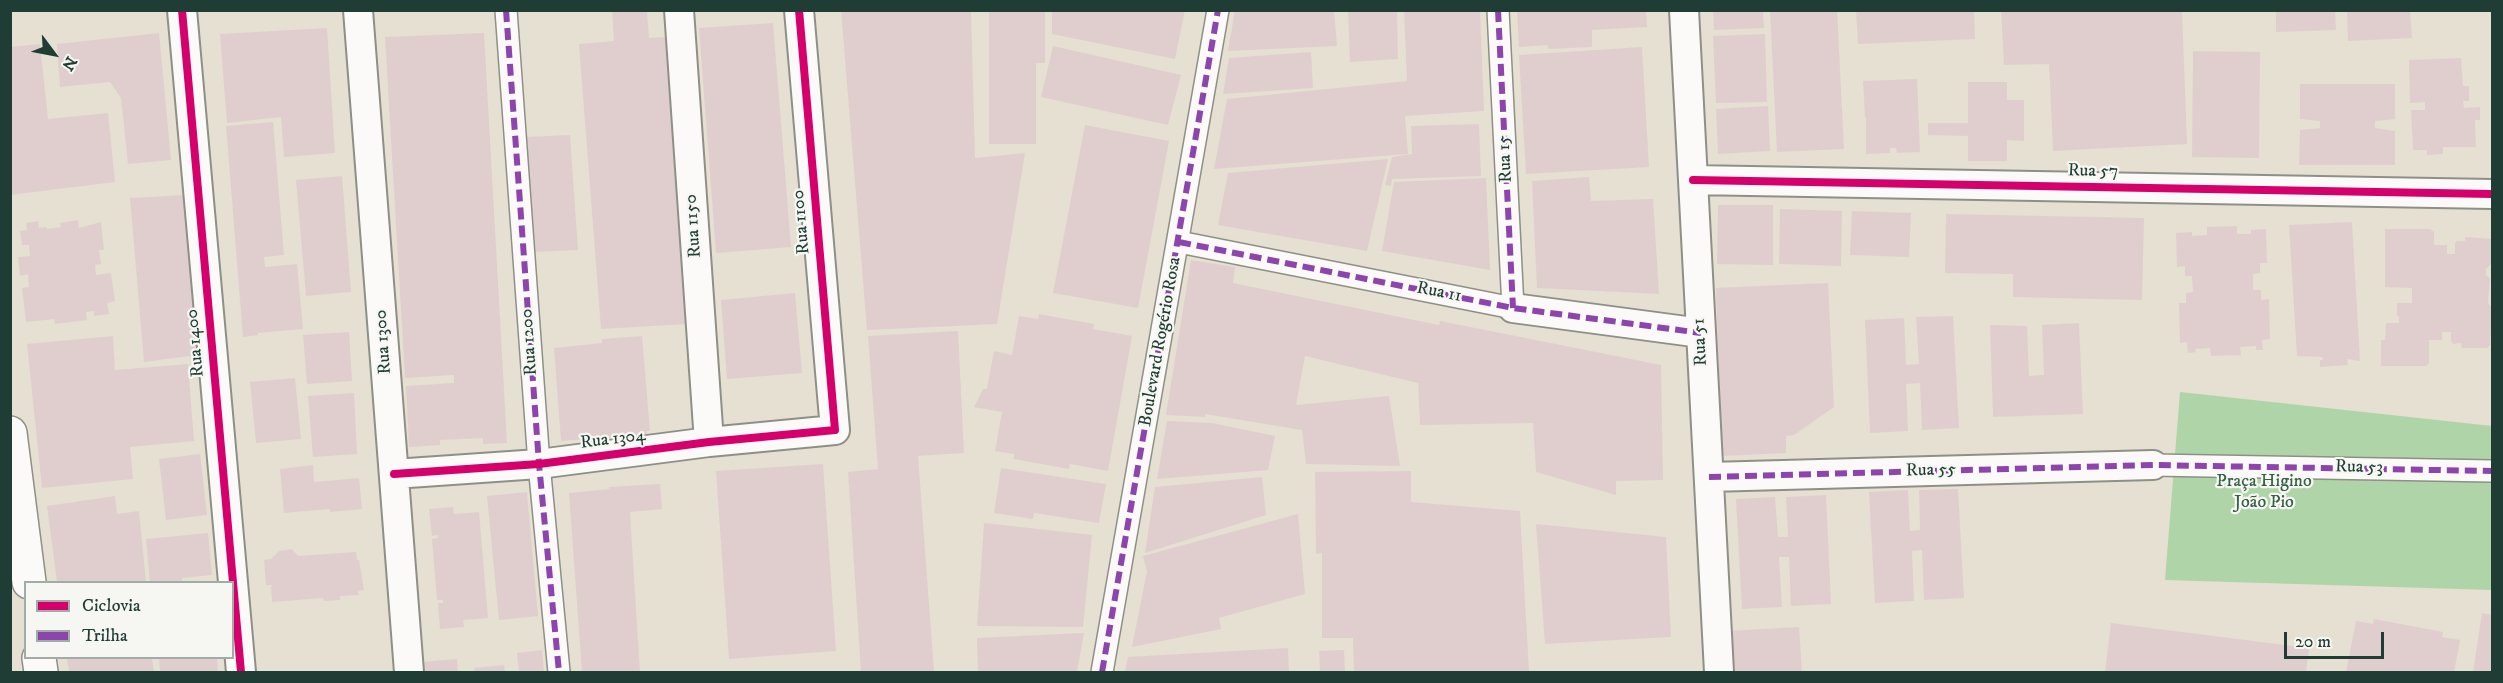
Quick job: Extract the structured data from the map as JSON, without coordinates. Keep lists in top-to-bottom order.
{
  "streets": {
    "street": [
      "Rua 15",
      "Rua 57",
      "Rua 1100",
      "Rua 1150",
      "Rua 11",
      "Rua 1300",
      "Rua 1200",
      "Boulevard Rogério Rosa",
      "Rua 51",
      "Rua 1400",
      "Rua 1304",
      "Rua 53",
      "Rua 55"
    ]
  },
  "crossings": [
    ["Rua 15", "Rua 11"],
    ["Rua 57", "Rua 51"],
    ["Rua 1100", "Rua 1304"],
    ["Rua 1150", "Rua 1304"],
    ["Rua 11", "Boulevard Rogério Rosa"],
    ["Rua 11", "Rua 51"],
    ["Rua 1300", "Rua 1304"],
    ["Rua 1200", "Rua 1304"],
    ["Rua 51", "Rua 55"],
    ["Rua 53", "Rua 55"]
  ],
  "parks": ["Praça Higino João Pio"],
  "legend": ["Ciclovia", "Trilha"],
  "scale_bar": "20 m",
  "north": "bottom right"
}
